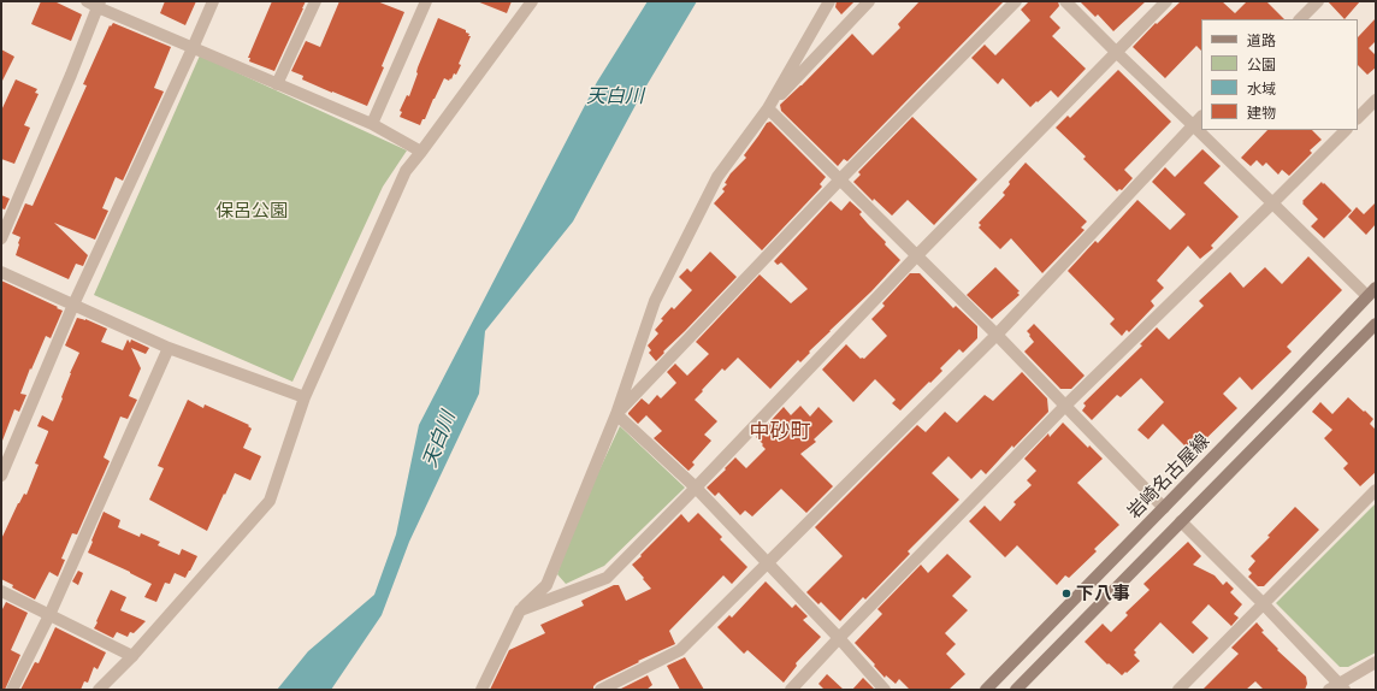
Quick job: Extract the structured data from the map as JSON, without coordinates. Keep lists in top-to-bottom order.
{
  "streets": {
    "main road": ["岩崎名古屋線"]
  },
  "districts": ["中砂町"],
  "water": ["天白川"],
  "parks": ["保呂公園"],
  "places": ["下八事"],
  "legend": [
    "道路",
    "公園",
    "水域",
    "建物"
  ]
}
